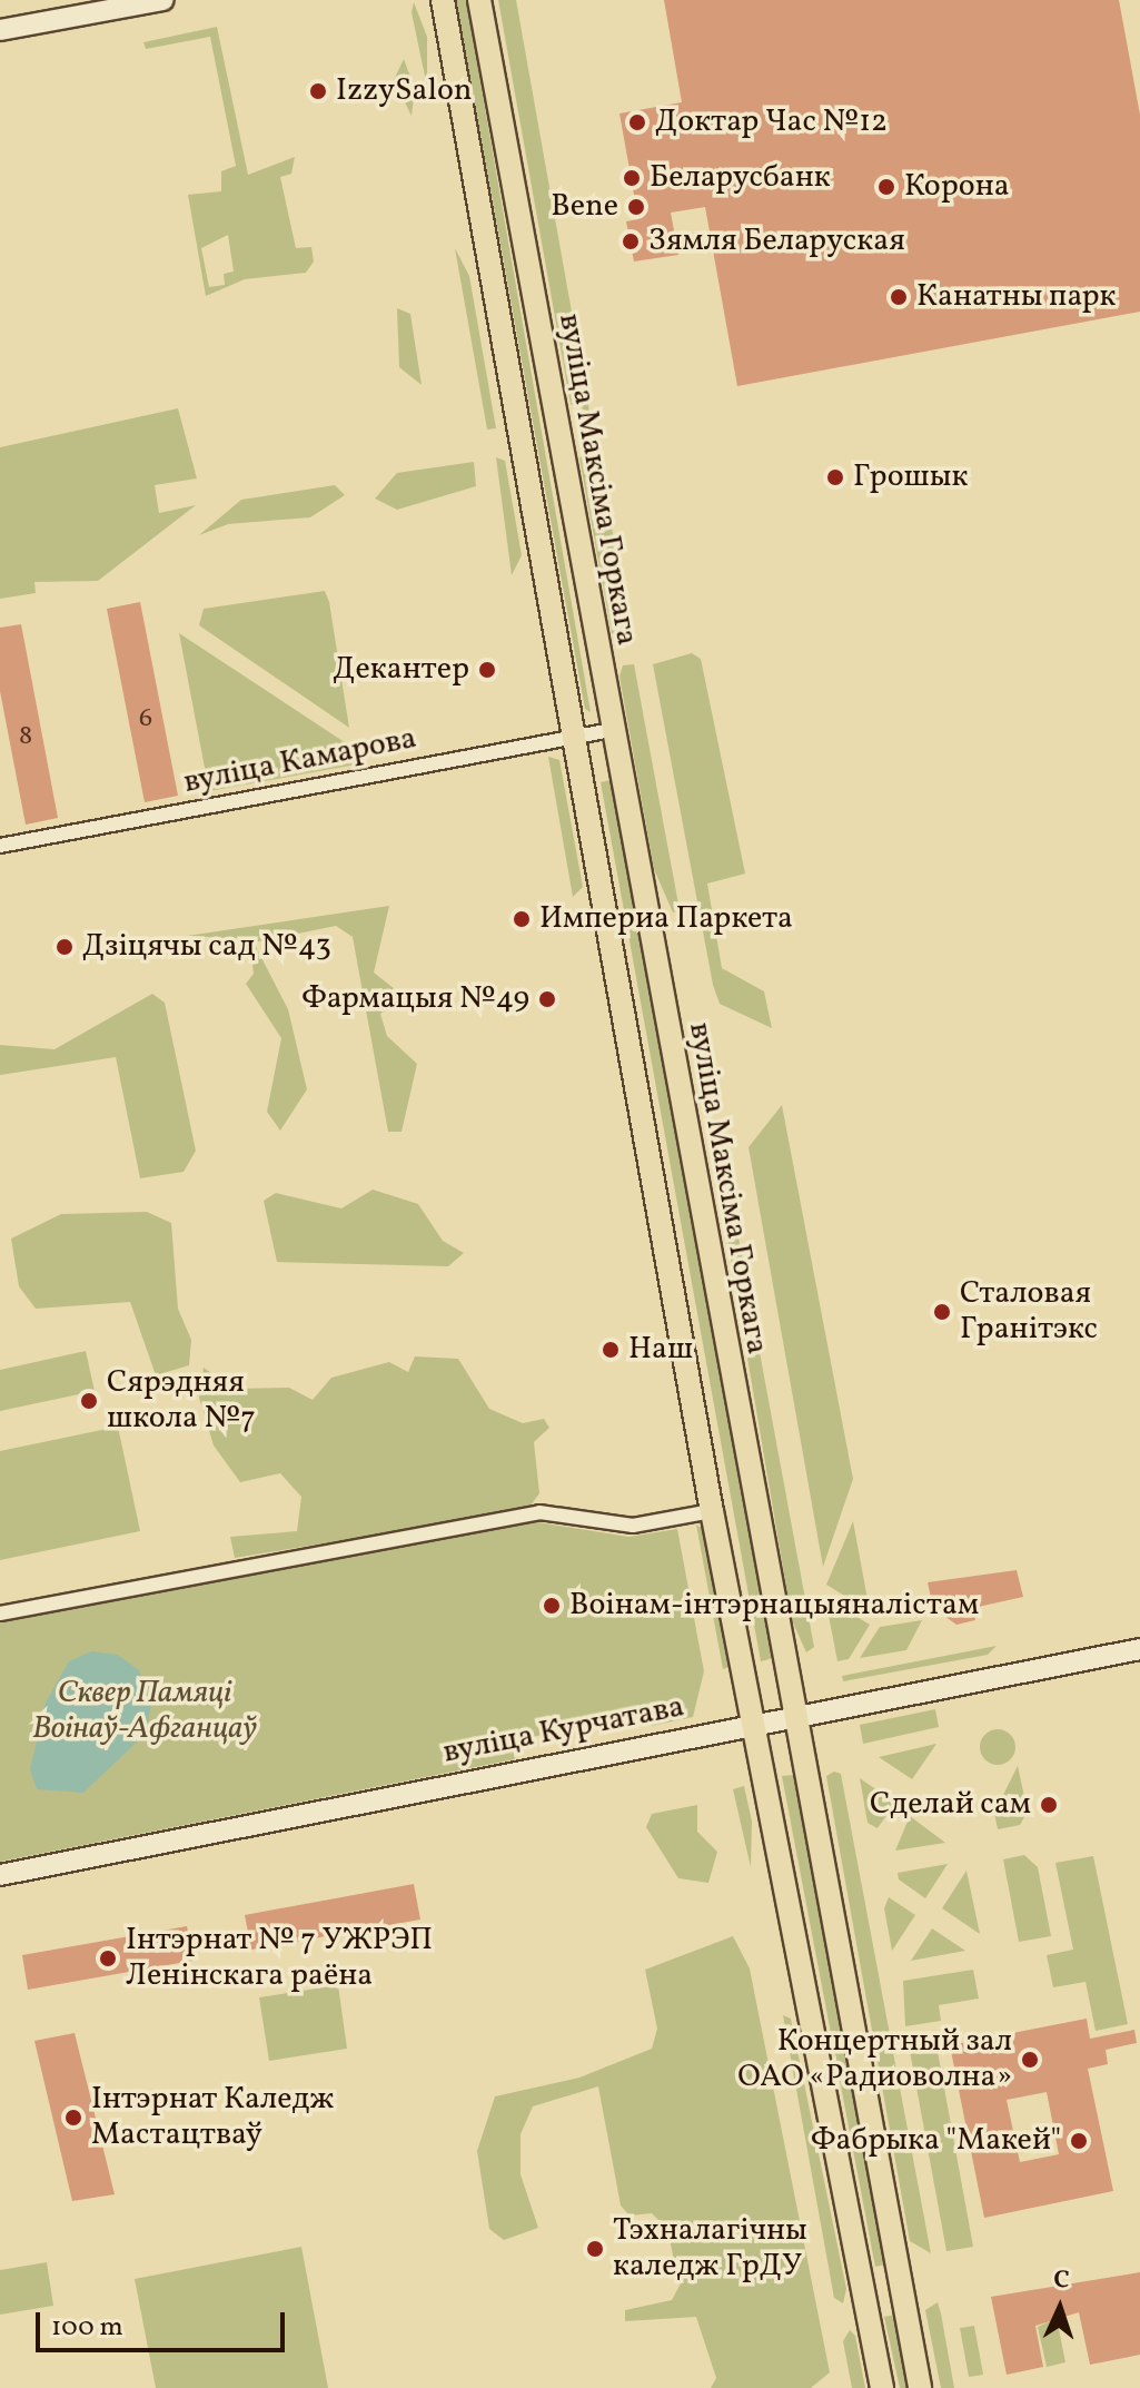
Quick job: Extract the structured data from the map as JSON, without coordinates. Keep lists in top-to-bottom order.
{
  "streets": {
    "main road": ["вуліца Максіма Горкага", "вуліца Курчатава"],
    "street": ["вуліца Камарова"]
  },
  "crossings": [
    ["вуліца Максіма Горкага", "вуліца Камарова"],
    ["вуліца Максіма Горкага", "вуліца Курчатава"]
  ],
  "parks": ["Сквер Памяці Воінаў-Афганцаў"],
  "places": [
    "IzzySalon",
    "Доктар Час №12",
    "Беларусбанк",
    "Корона",
    "Bene",
    "Зямля Беларуская",
    "Канатны парк",
    "Грошык",
    "Декантер",
    "Империа Паркета",
    "Дзіцячы сад №43",
    "Фармацыя №49",
    "Сталовая Гранітэкс",
    "Наш",
    "Сярэдняя школа №7",
    "Воінам-інтэрнацыяналістам",
    "Сделай сам",
    "Інтэрнат № 7 УЖРЭП Ленінскага раёна",
    "Концертный зал ОАО «Радиоволна»",
    "Інтэрнат Каледж Мастацтваў",
    "Фабрыка \"Макей\"",
    "Тэхналагічны каледж ГрДУ"
  ],
  "house_numbers": ["6", "8"],
  "scale_bar": "100 m",
  "north": "top"
}
